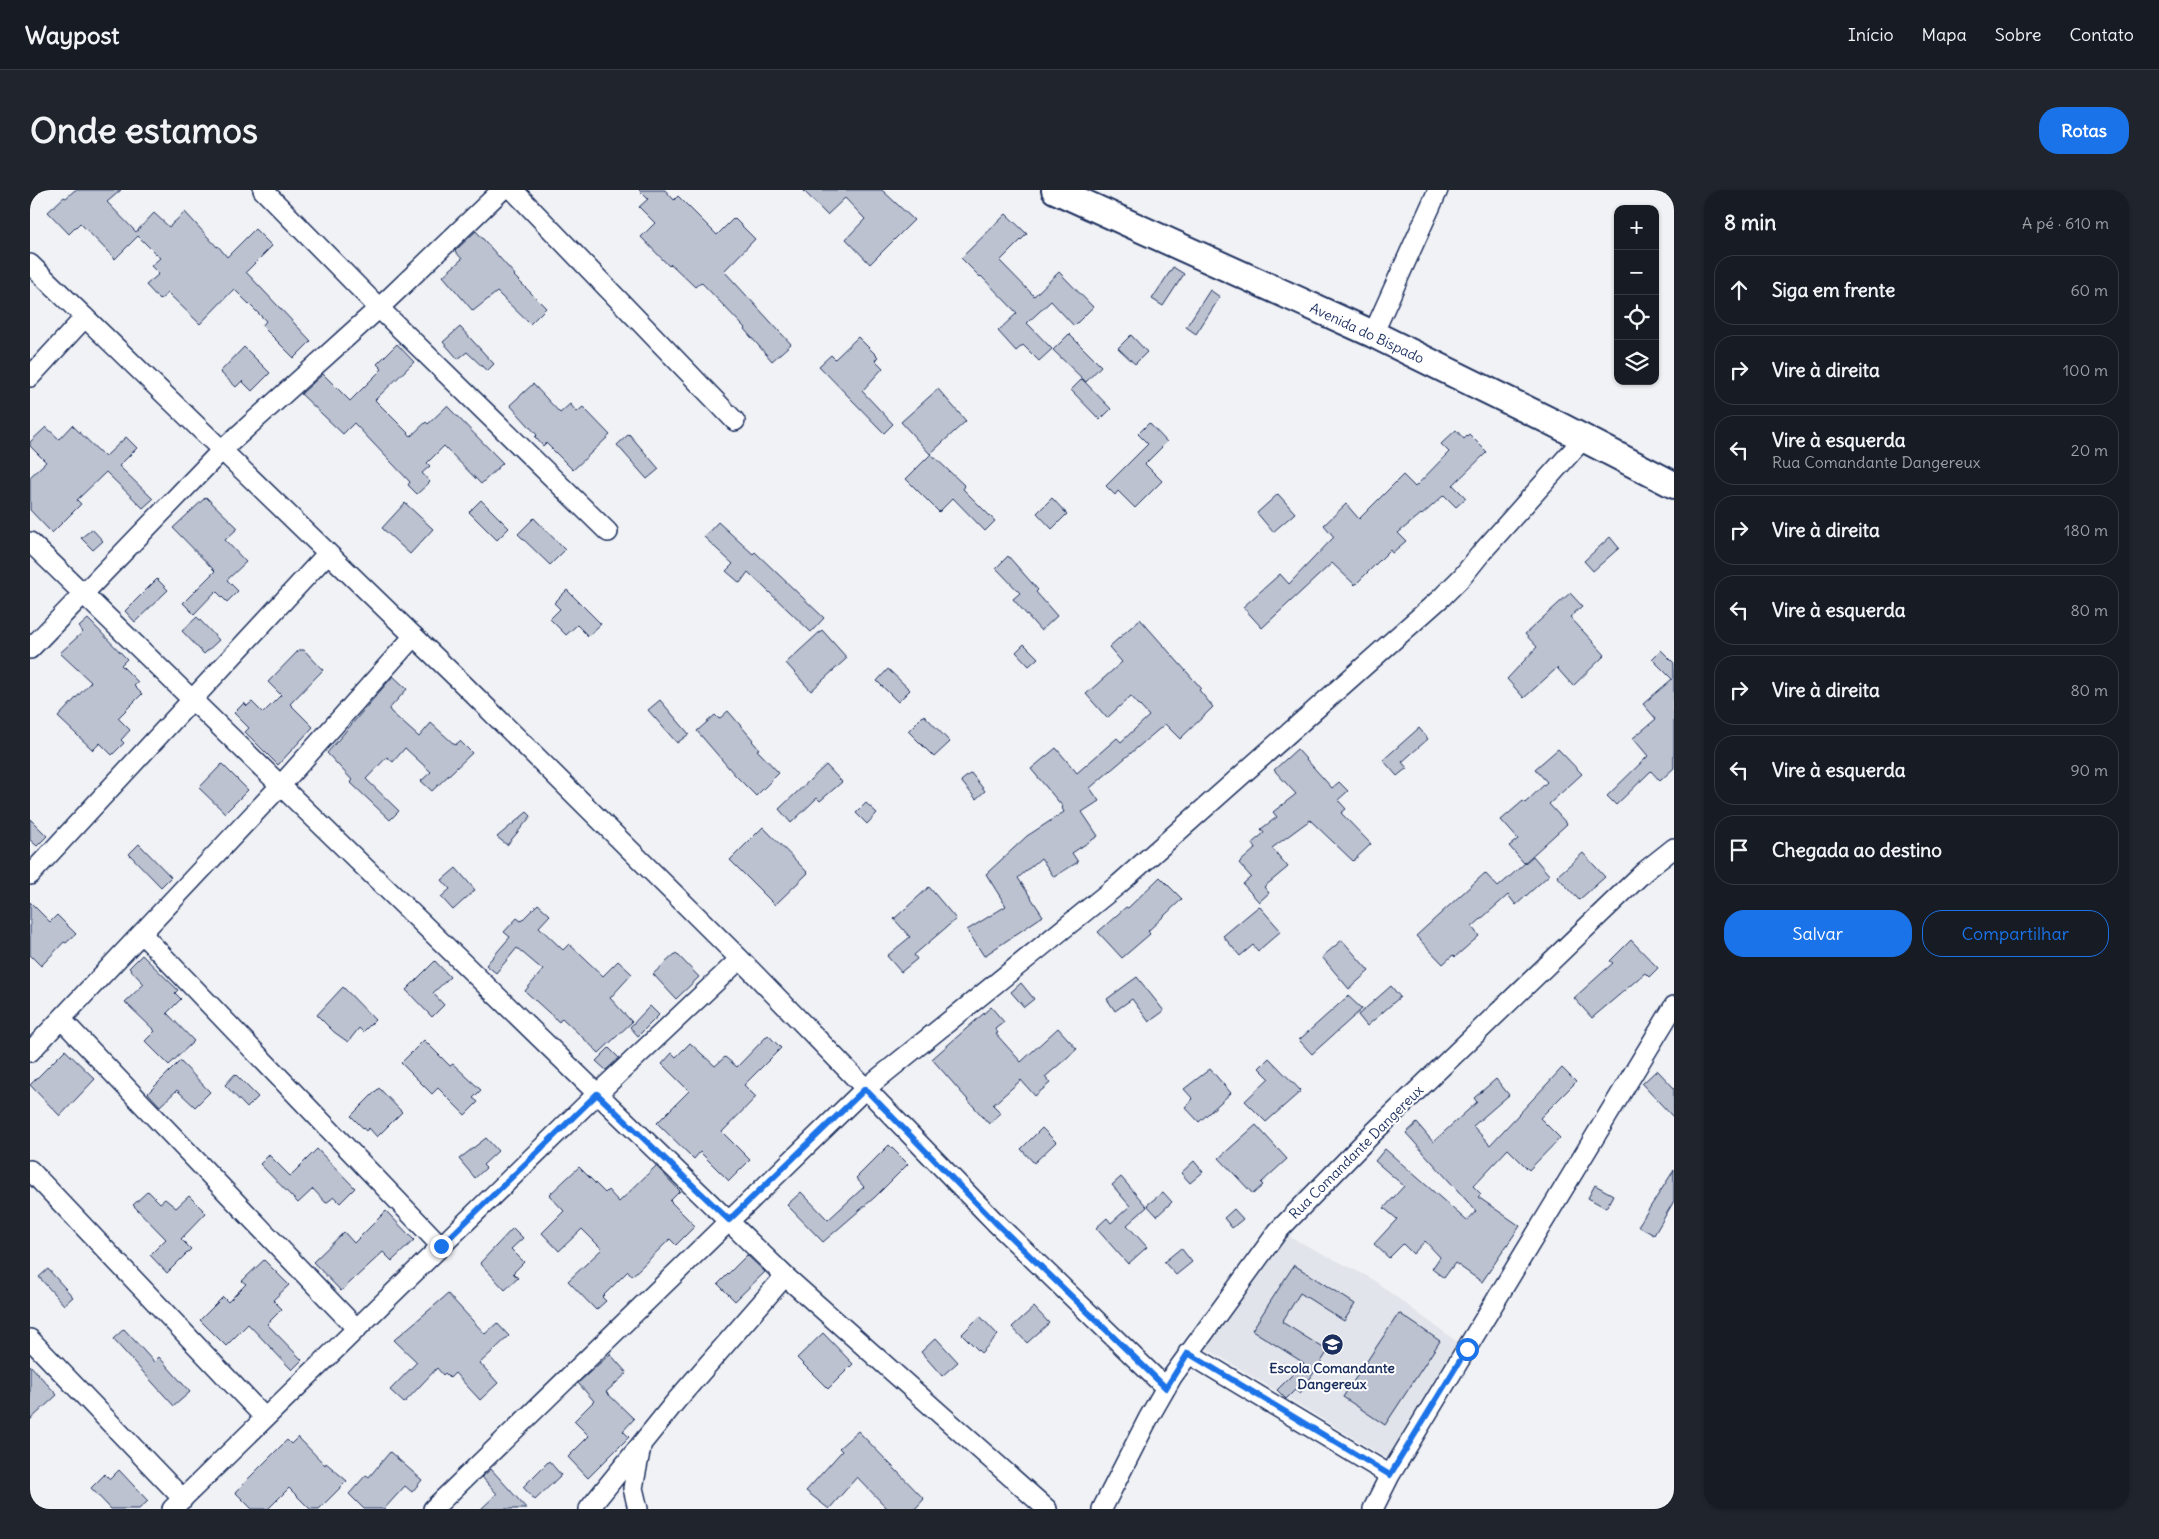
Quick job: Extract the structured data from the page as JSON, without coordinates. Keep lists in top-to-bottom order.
{
  "streets": {
    "main road": ["Avenida do Bispado"],
    "street": ["Rua Comandante Dangereux"]
  },
  "places": {
    "school or university": ["Escola Comandante Dangereux"]
  },
  "page": {
    "header": "Waypost",
    "nav": [
      "Início",
      "Mapa",
      "Sobre",
      "Contato"
    ],
    "buttons": [
      "Rotas",
      ["Salvar", "Compartilhar"]
    ],
    "title": "Onde estamos",
    "heading": ["8 min", "A pé · 610 m"],
    "map_buttons": ["+", "−"],
    "list": [
      ["Siga em frente", "60 m"],
      ["Vire à direita", "100 m"],
      ["Vire à esquerda", "Rua Comandante Dangereux", "20 m"],
      ["Vire à direita", "180 m"],
      ["Vire à esquerda", "80 m"],
      ["Vire à direita", "80 m"],
      ["Vire à esquerda", "90 m"],
      "Chegada ao destino"
    ]
  }
}
